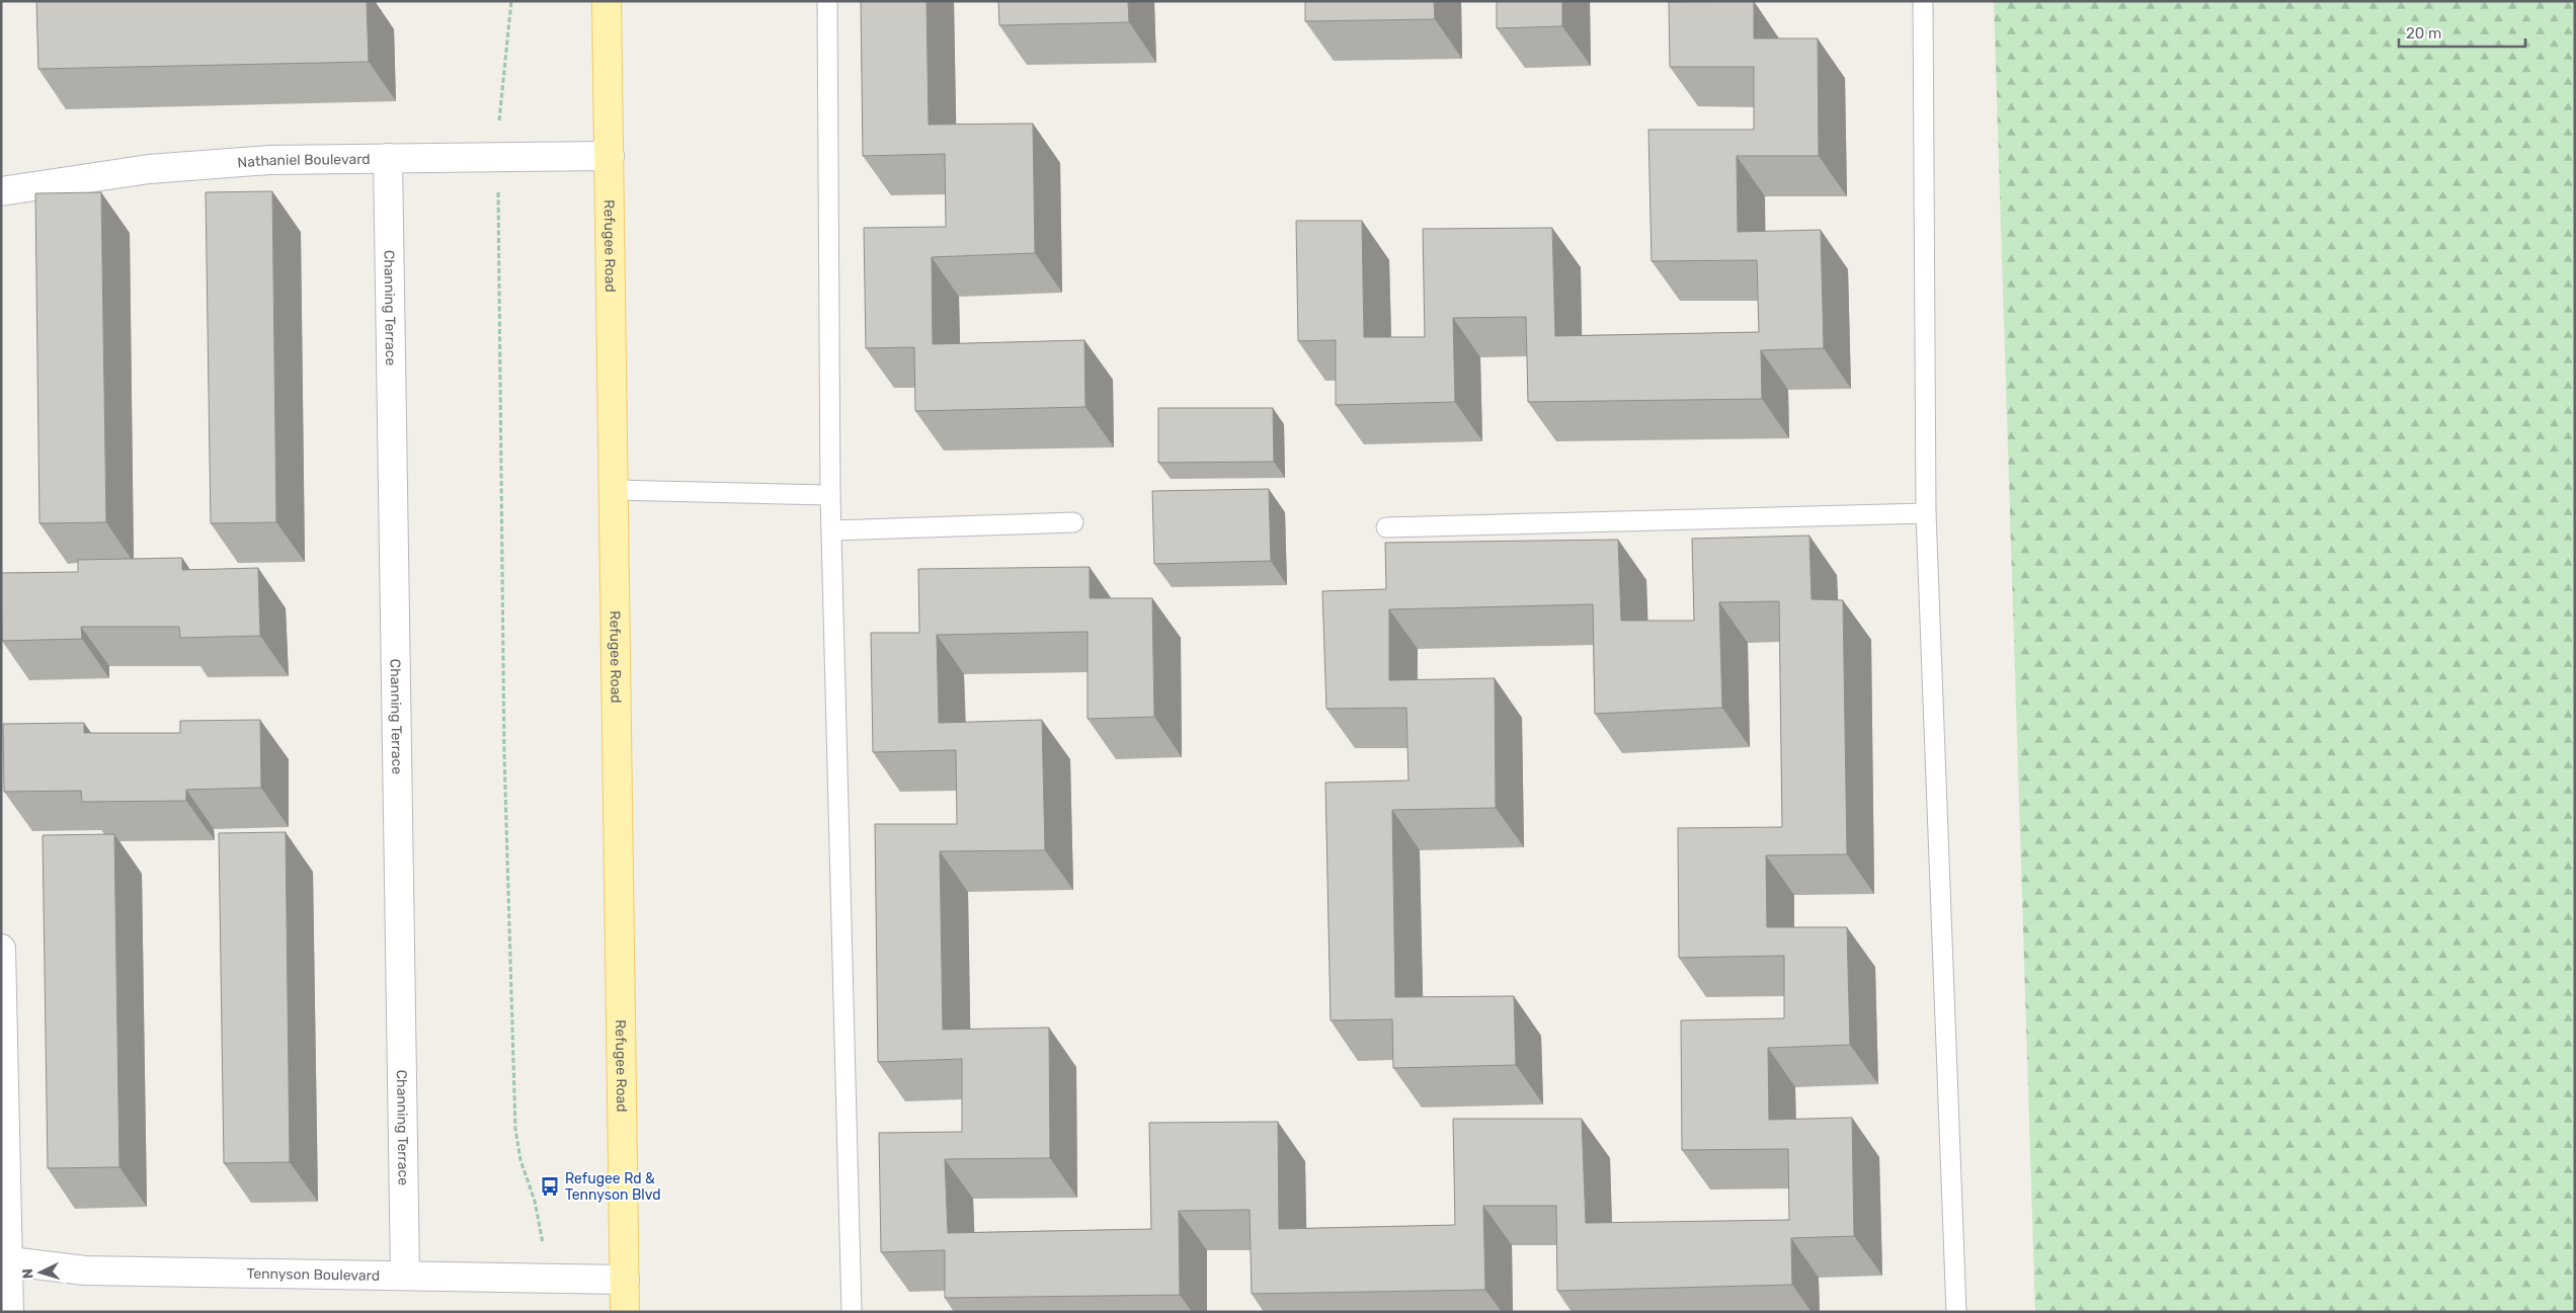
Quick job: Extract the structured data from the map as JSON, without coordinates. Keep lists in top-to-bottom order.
{
  "streets": {
    "main road": ["Refugee Road"],
    "street": ["Nathaniel Boulevard", "Channing Terrace", "Tennyson Boulevard"]
  },
  "crossings": [
    ["Nathaniel Boulevard", "Refugee Road"],
    ["Nathaniel Boulevard", "Channing Terrace"],
    ["Refugee Road", "Tennyson Boulevard"],
    ["Channing Terrace", "Tennyson Boulevard"]
  ],
  "places": {
    "bus stop": ["Refugee Rd & Tennyson Blvd"]
  },
  "scale_bar": "20 m",
  "north": "left"
}
